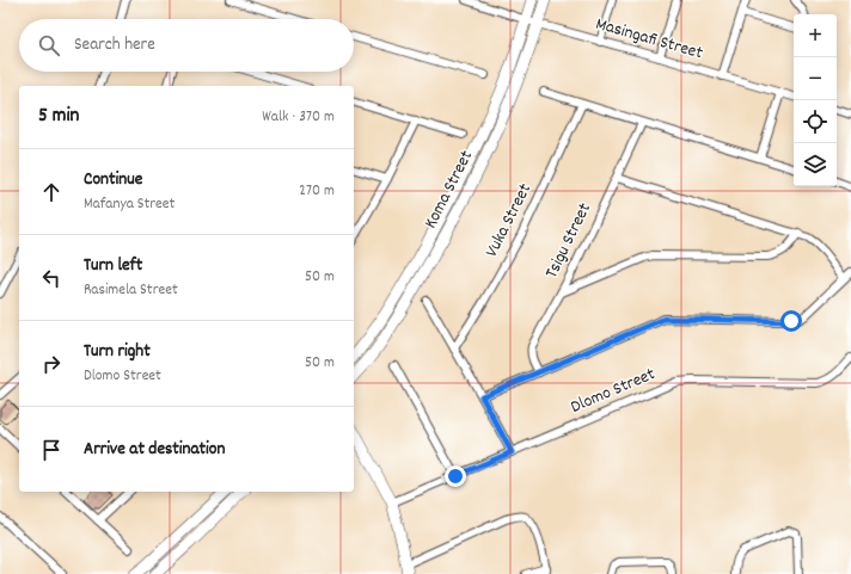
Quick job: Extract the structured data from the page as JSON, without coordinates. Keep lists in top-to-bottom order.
{
  "streets": {
    "main road": ["Koma Street"],
    "street": [
      "Masingafi Street",
      "Vuka Street",
      "Tsigu Street",
      "Dlomo Street"
    ]
  },
  "crossings": [
    ["Masingafi Street", "Koma Street"]
  ],
  "page": {
    "map_buttons": ["+", "−"],
    "search": "Search here",
    "heading": ["5 min", "Walk · 370 m"],
    "list": [
      ["Continue", "Mafanya Street", "270 m"],
      ["Turn left", "Rasimela Street", "50 m"],
      ["Turn right", "Dlomo Street", "50 m"],
      "Arrive at destination"
    ]
  }
}
